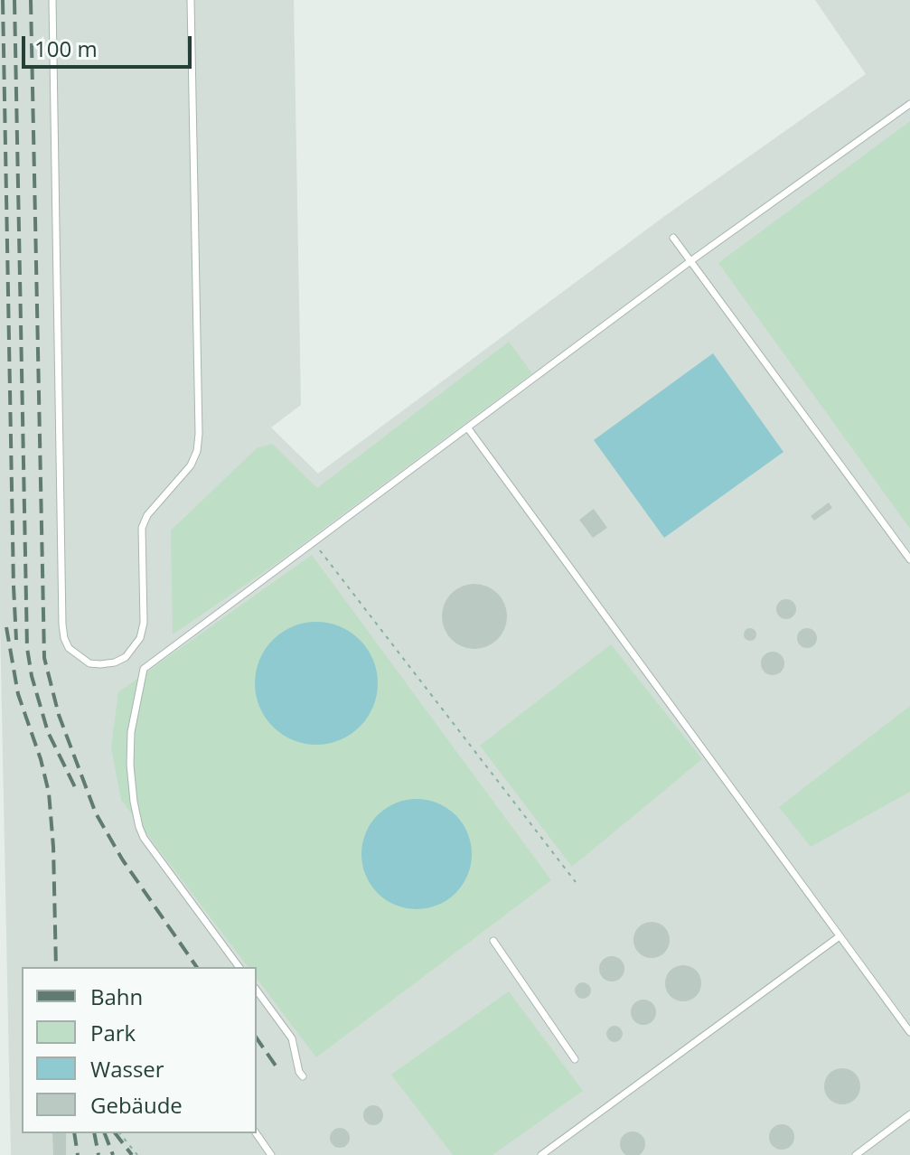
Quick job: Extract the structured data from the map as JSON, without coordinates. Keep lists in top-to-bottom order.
{
  "legend": [
    "Bahn",
    "Park",
    "Wasser",
    "Gebäude"
  ],
  "scale_bar": "100 m"
}
